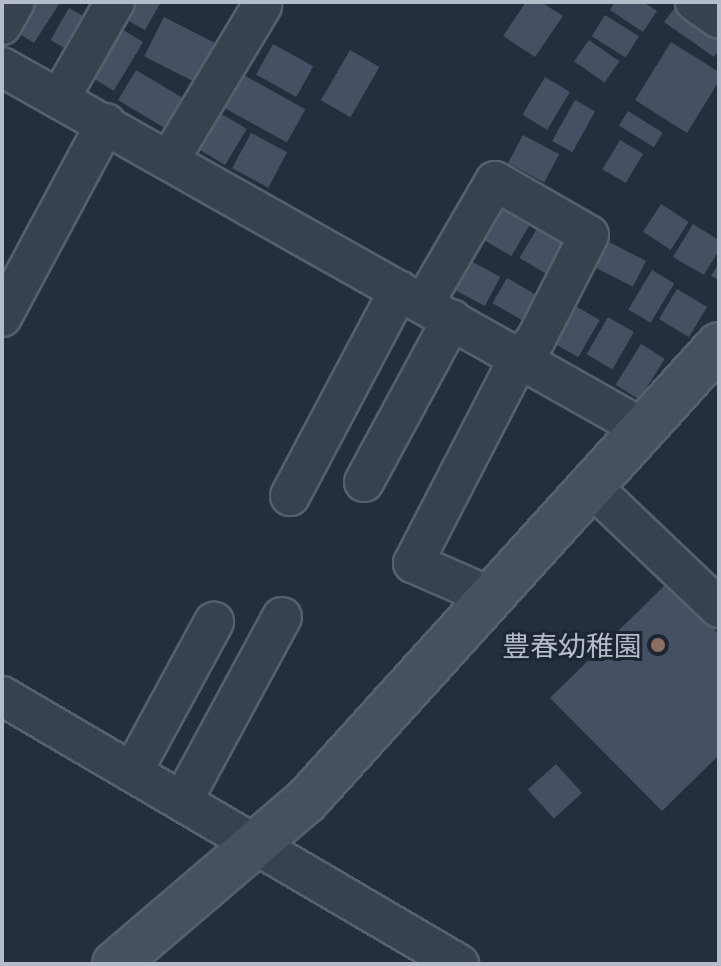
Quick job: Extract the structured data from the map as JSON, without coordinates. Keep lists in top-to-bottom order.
{
  "places": ["豊春幼稚園"]
}
